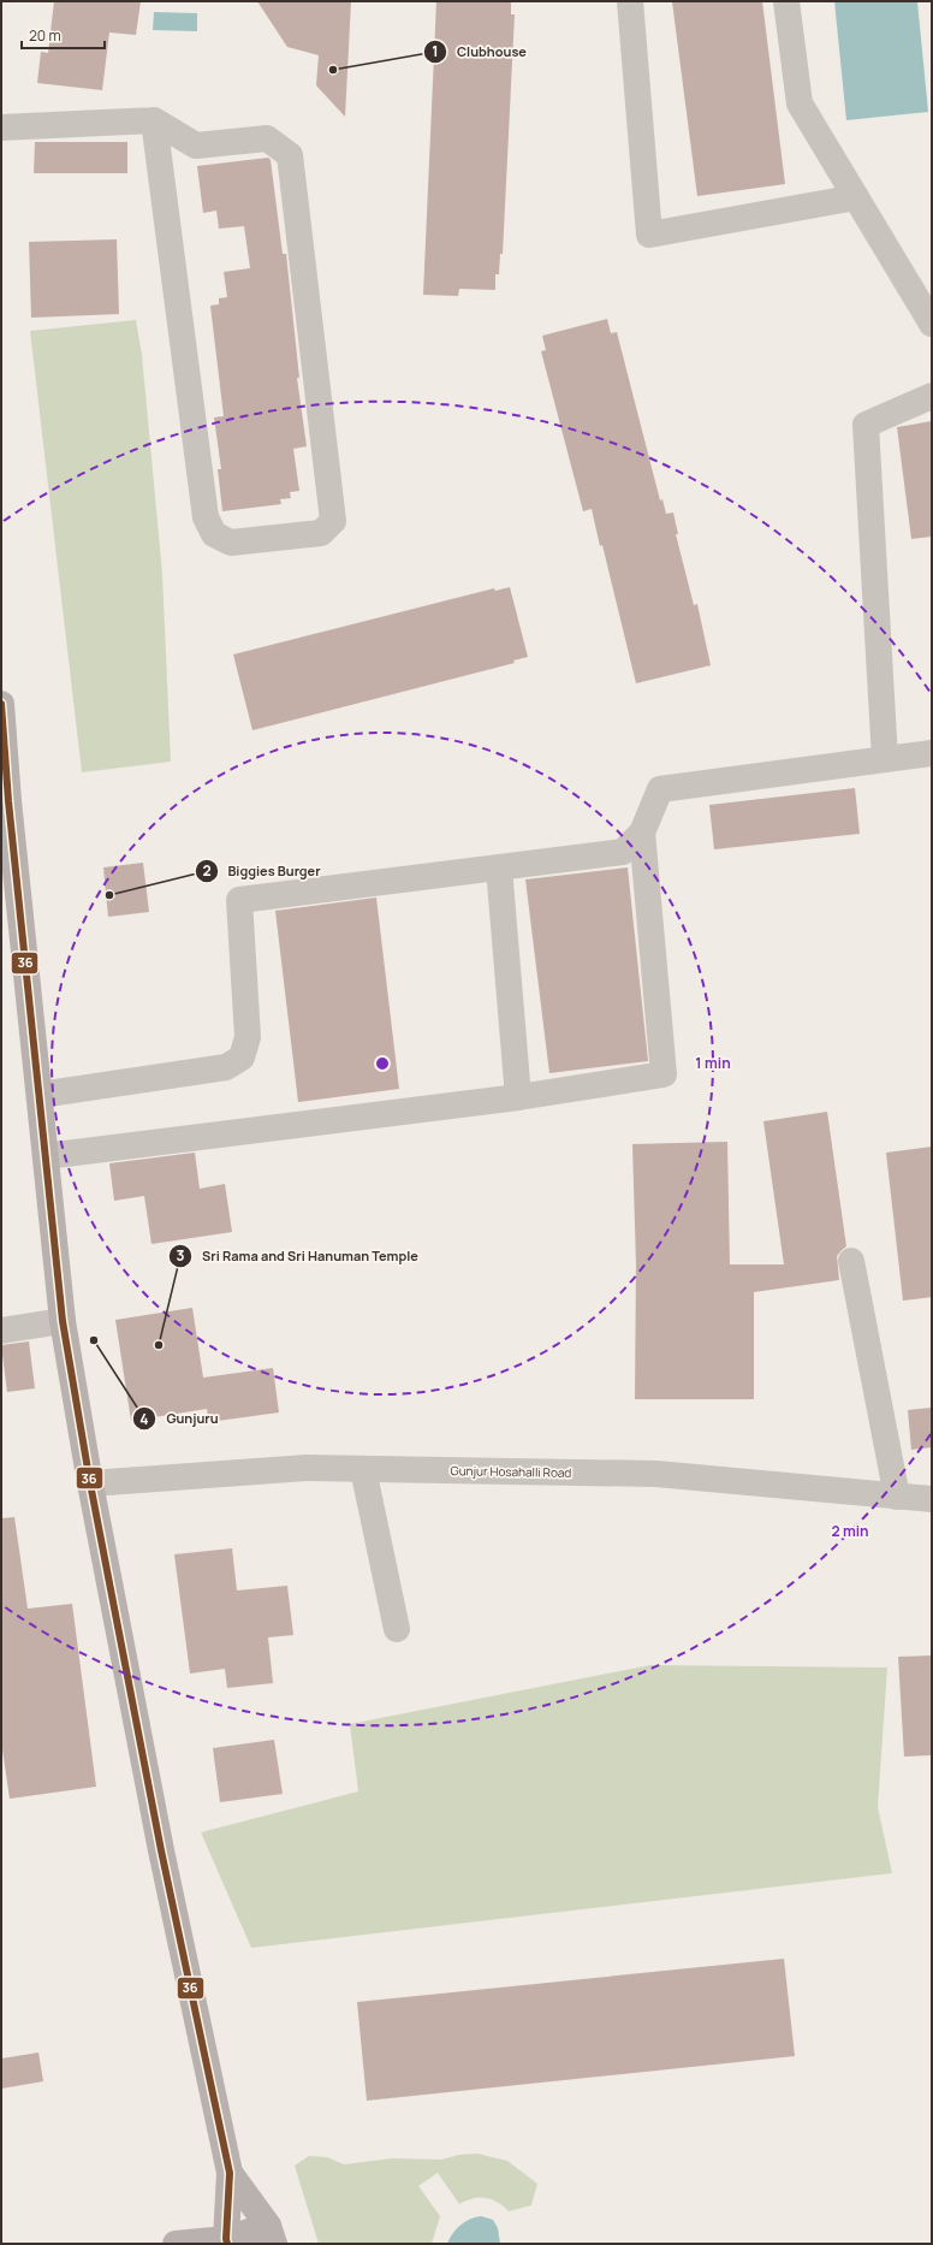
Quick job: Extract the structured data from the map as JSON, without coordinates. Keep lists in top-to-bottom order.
{
  "streets": {
    "street": ["Gunjur Hosahalli Road"]
  },
  "places": [
    "Clubhouse",
    "Biggies Burger",
    "Gunjuru",
    "Sri Rama and Sri Hanuman Temple"
  ],
  "lines": ["transit line 36"],
  "scale_bar": "20 m",
  "rings": ["1 min", "2 min"]
}
